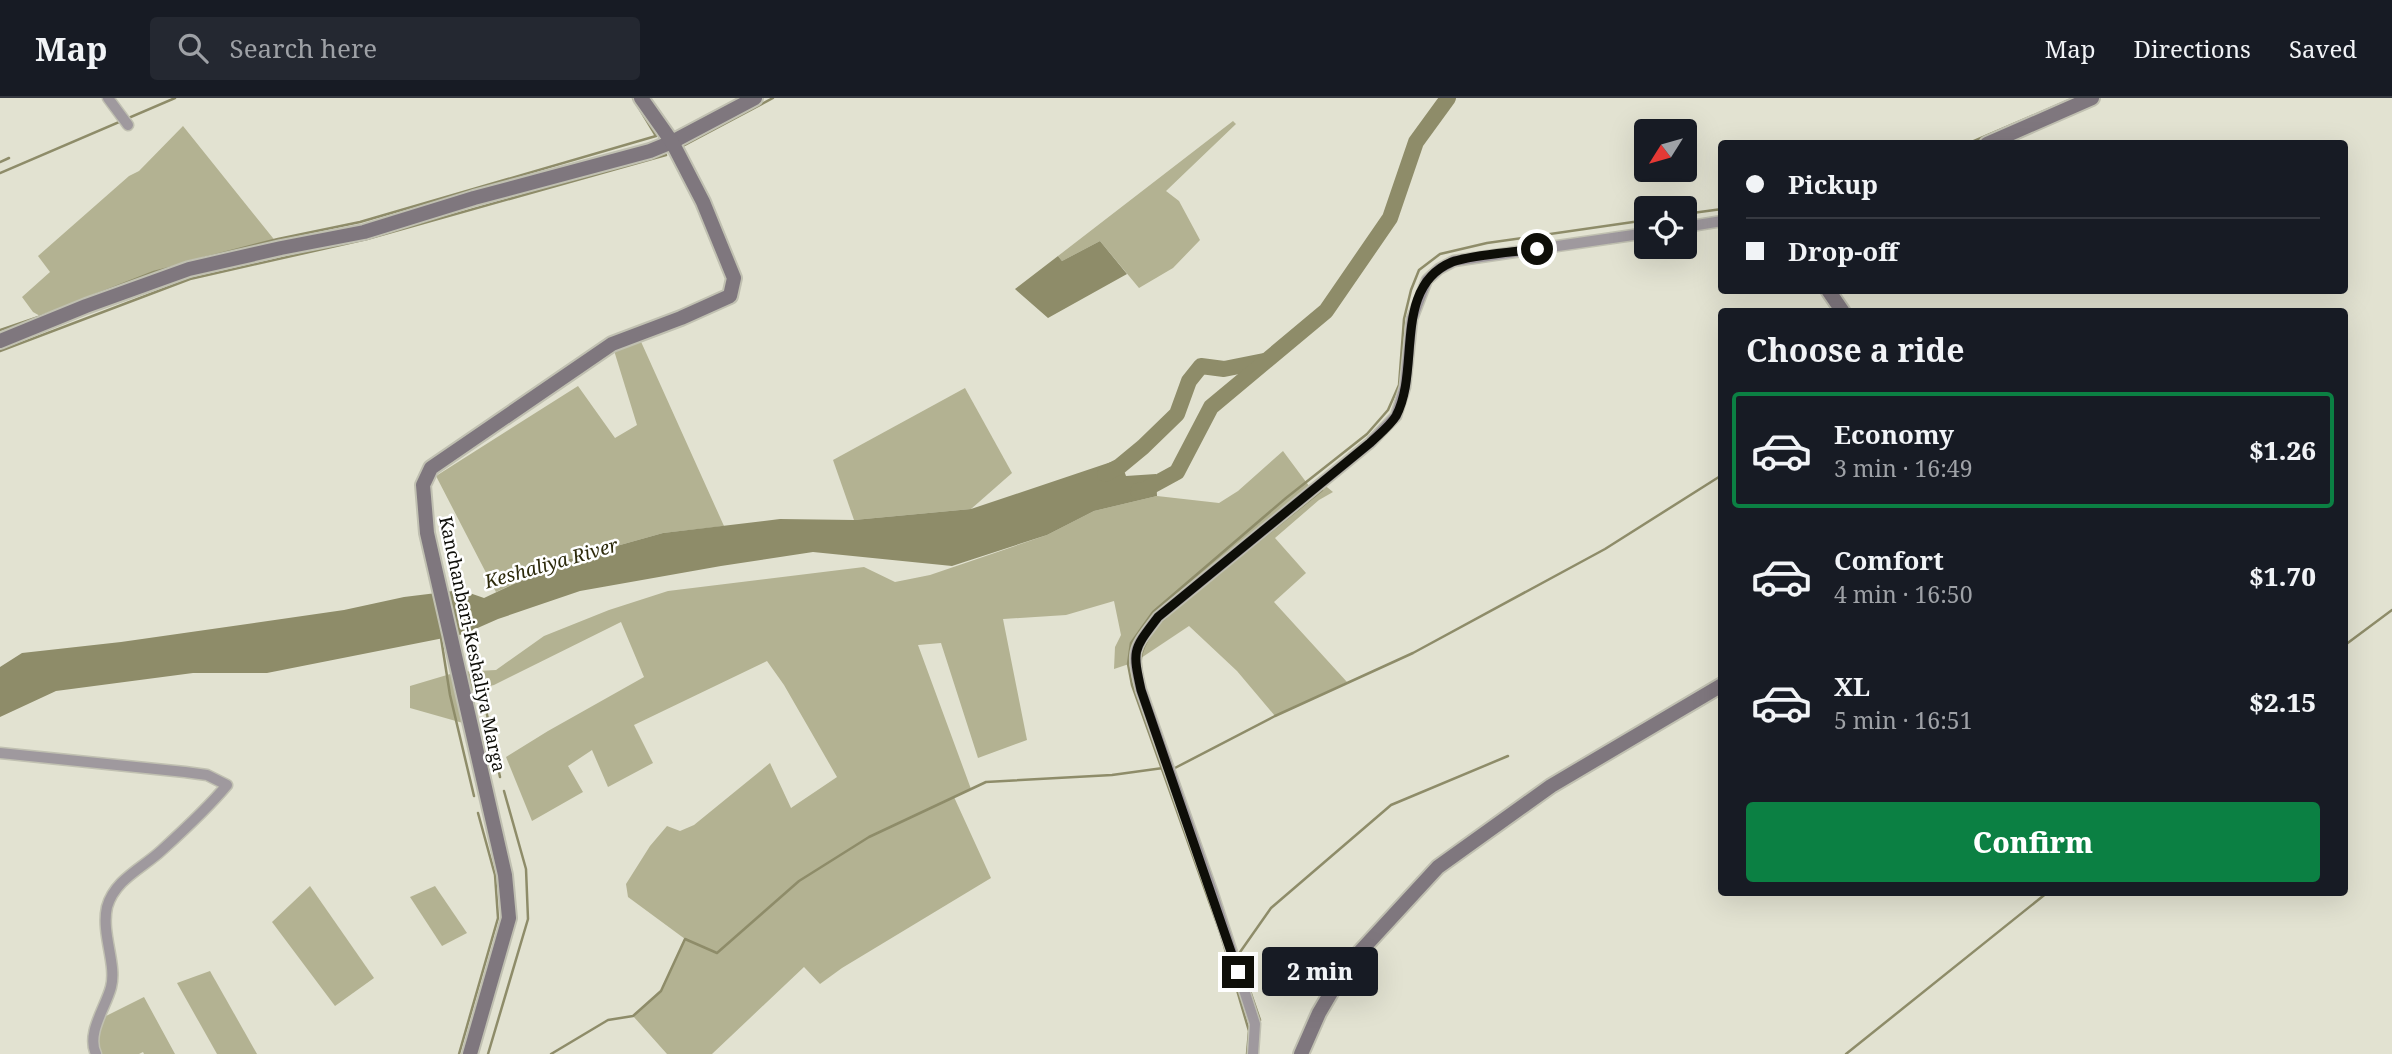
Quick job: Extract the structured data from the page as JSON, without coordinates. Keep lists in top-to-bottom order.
{
  "streets": {
    "street": ["Kanchanbari-Keshaliya Marga"]
  },
  "water": ["Keshaliya River"],
  "north": "bottom left",
  "page": {
    "header": "Map",
    "search": "Search here",
    "nav": ["Map", "Directions", "Saved"],
    "banner": ["Pickup", "Drop-off"],
    "heading": "Choose a ride",
    "list": [
      {
        "name": "Economy",
        "note": "3 min · 16:49",
        "value": "$1.26"
      },
      {
        "name": "Comfort",
        "note": "4 min · 16:50",
        "value": "$1.70"
      },
      {
        "name": "XL",
        "note": "5 min · 16:51",
        "value": "$2.15"
      }
    ],
    "buttons": "Confirm",
    "bubble": "2 min"
  }
}
